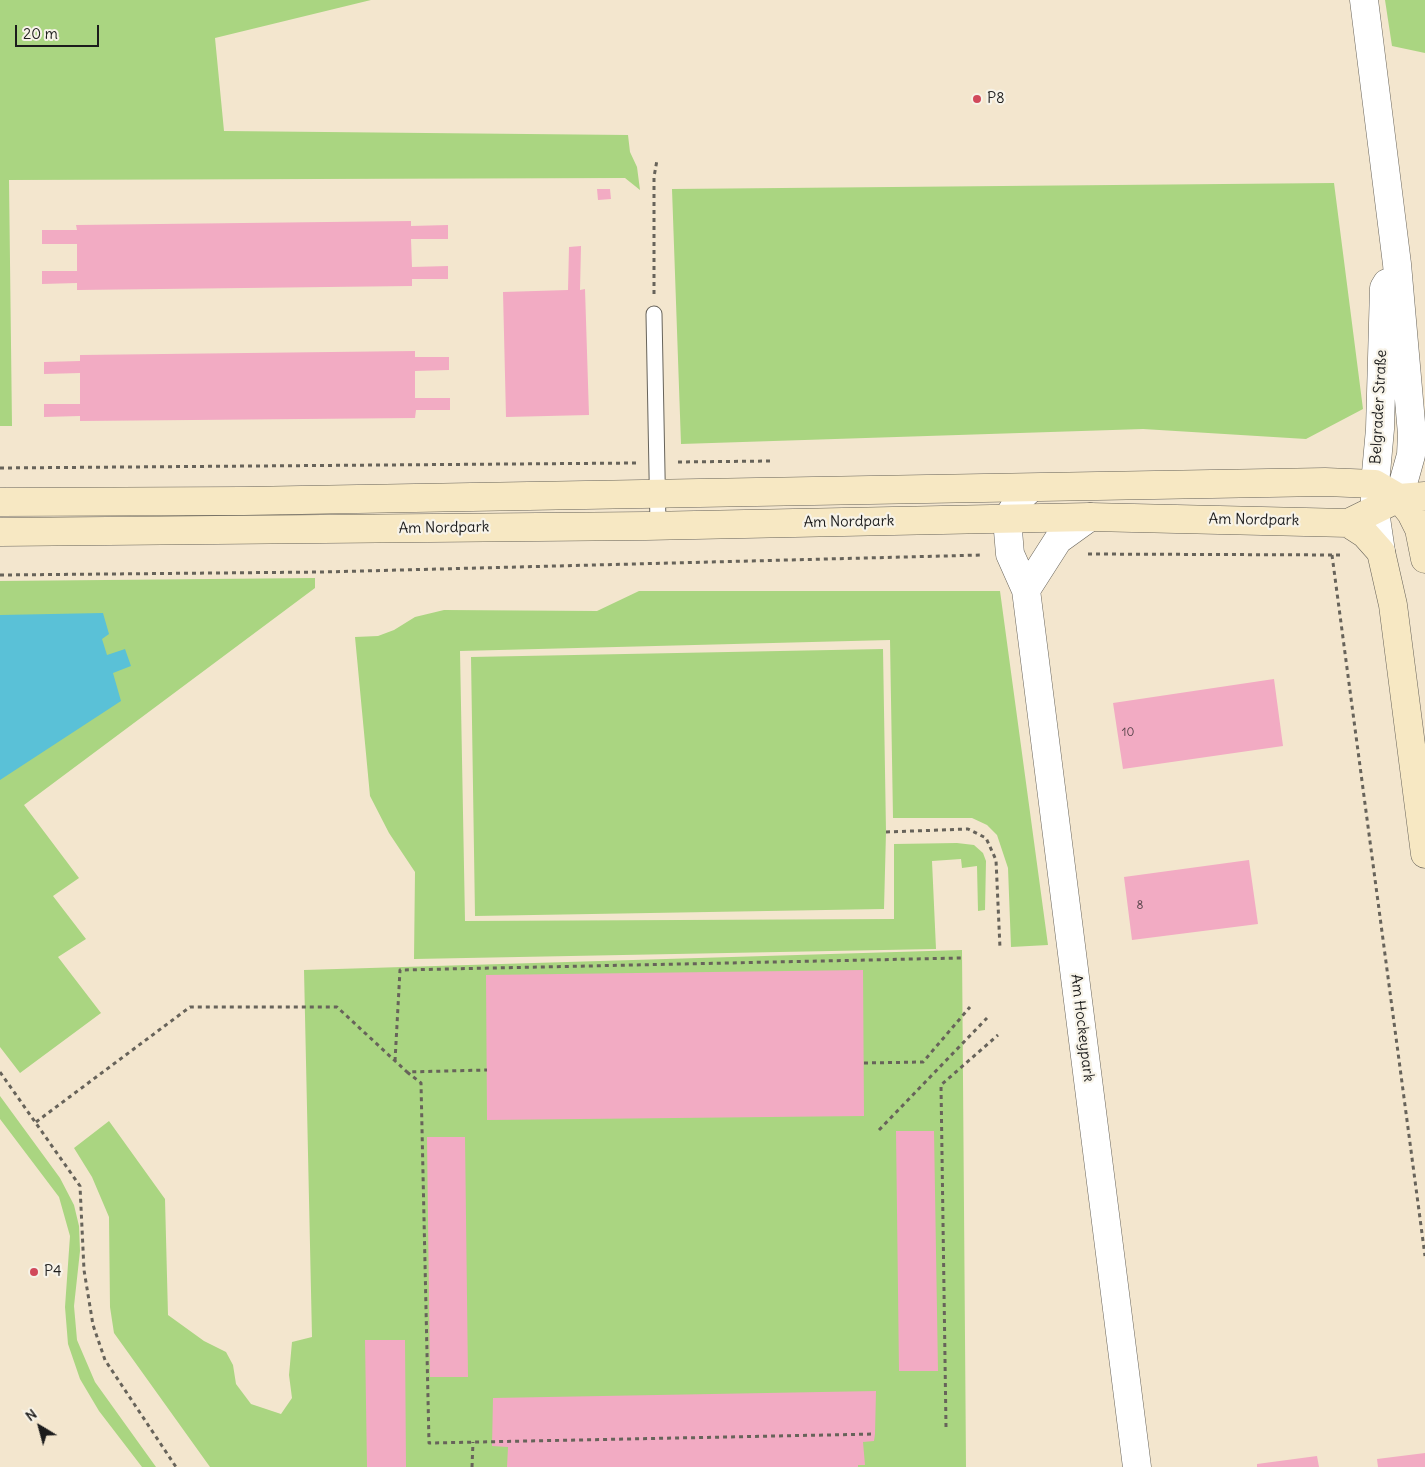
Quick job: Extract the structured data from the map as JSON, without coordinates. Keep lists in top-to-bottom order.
{
  "streets": {
    "street": ["Belgrader Straße", "Am Nordpark", "Am Hockeypark"]
  },
  "crossings": [
    ["Belgrader Straße", "Am Nordpark"],
    ["Am Nordpark", "Am Hockeypark"]
  ],
  "places": ["P8", "P4"],
  "house_numbers": ["10", "8"],
  "scale_bar": "20 m",
  "north": "top left"
}
